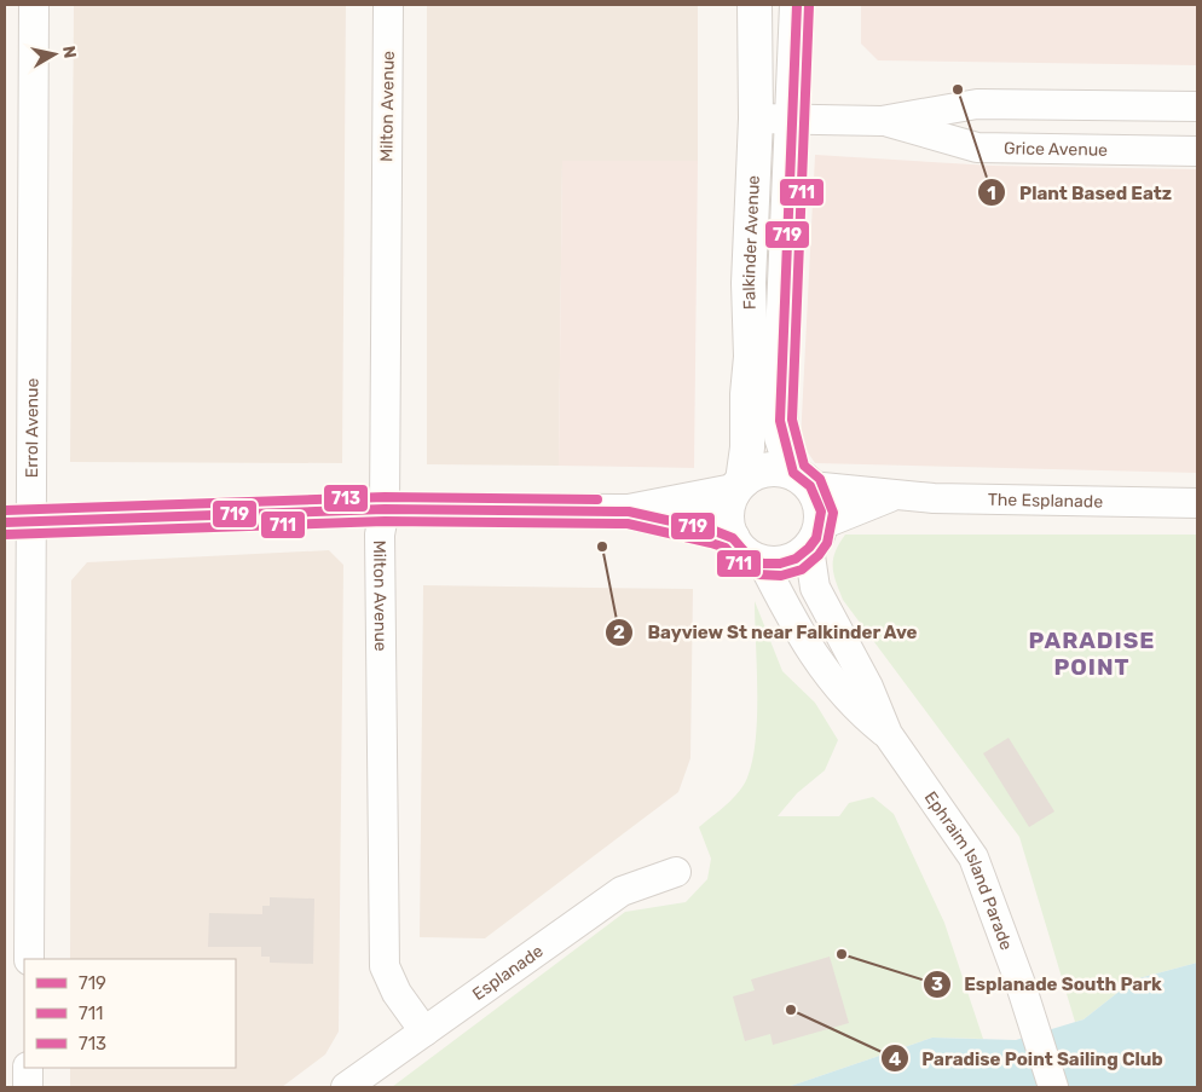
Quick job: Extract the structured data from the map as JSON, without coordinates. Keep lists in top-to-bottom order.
{
  "streets": {
    "street": [
      "Milton Avenue",
      "Grice Avenue",
      "Falkinder Avenue",
      "Errol Avenue",
      "The Esplanade",
      "Ephraim Island Parade",
      "Esplanade"
    ]
  },
  "crossings": [
    ["Milton Avenue", "Esplanade"],
    ["Grice Avenue", "Falkinder Avenue"],
    ["Falkinder Avenue", "The Esplanade"],
    ["Falkinder Avenue", "Ephraim Island Parade"],
    ["The Esplanade", "Ephraim Island Parade"]
  ],
  "districts": ["PARADISE POINT"],
  "places": [
    "Plant Based Eatz",
    "Bayview St near Falkinder Ave",
    "Esplanade South Park",
    "Paradise Point Sailing Club"
  ],
  "lines": ["transit line 719", "transit line 711", "transit line 713"],
  "legend": ["719", "711", "713"],
  "north": "right"
}
